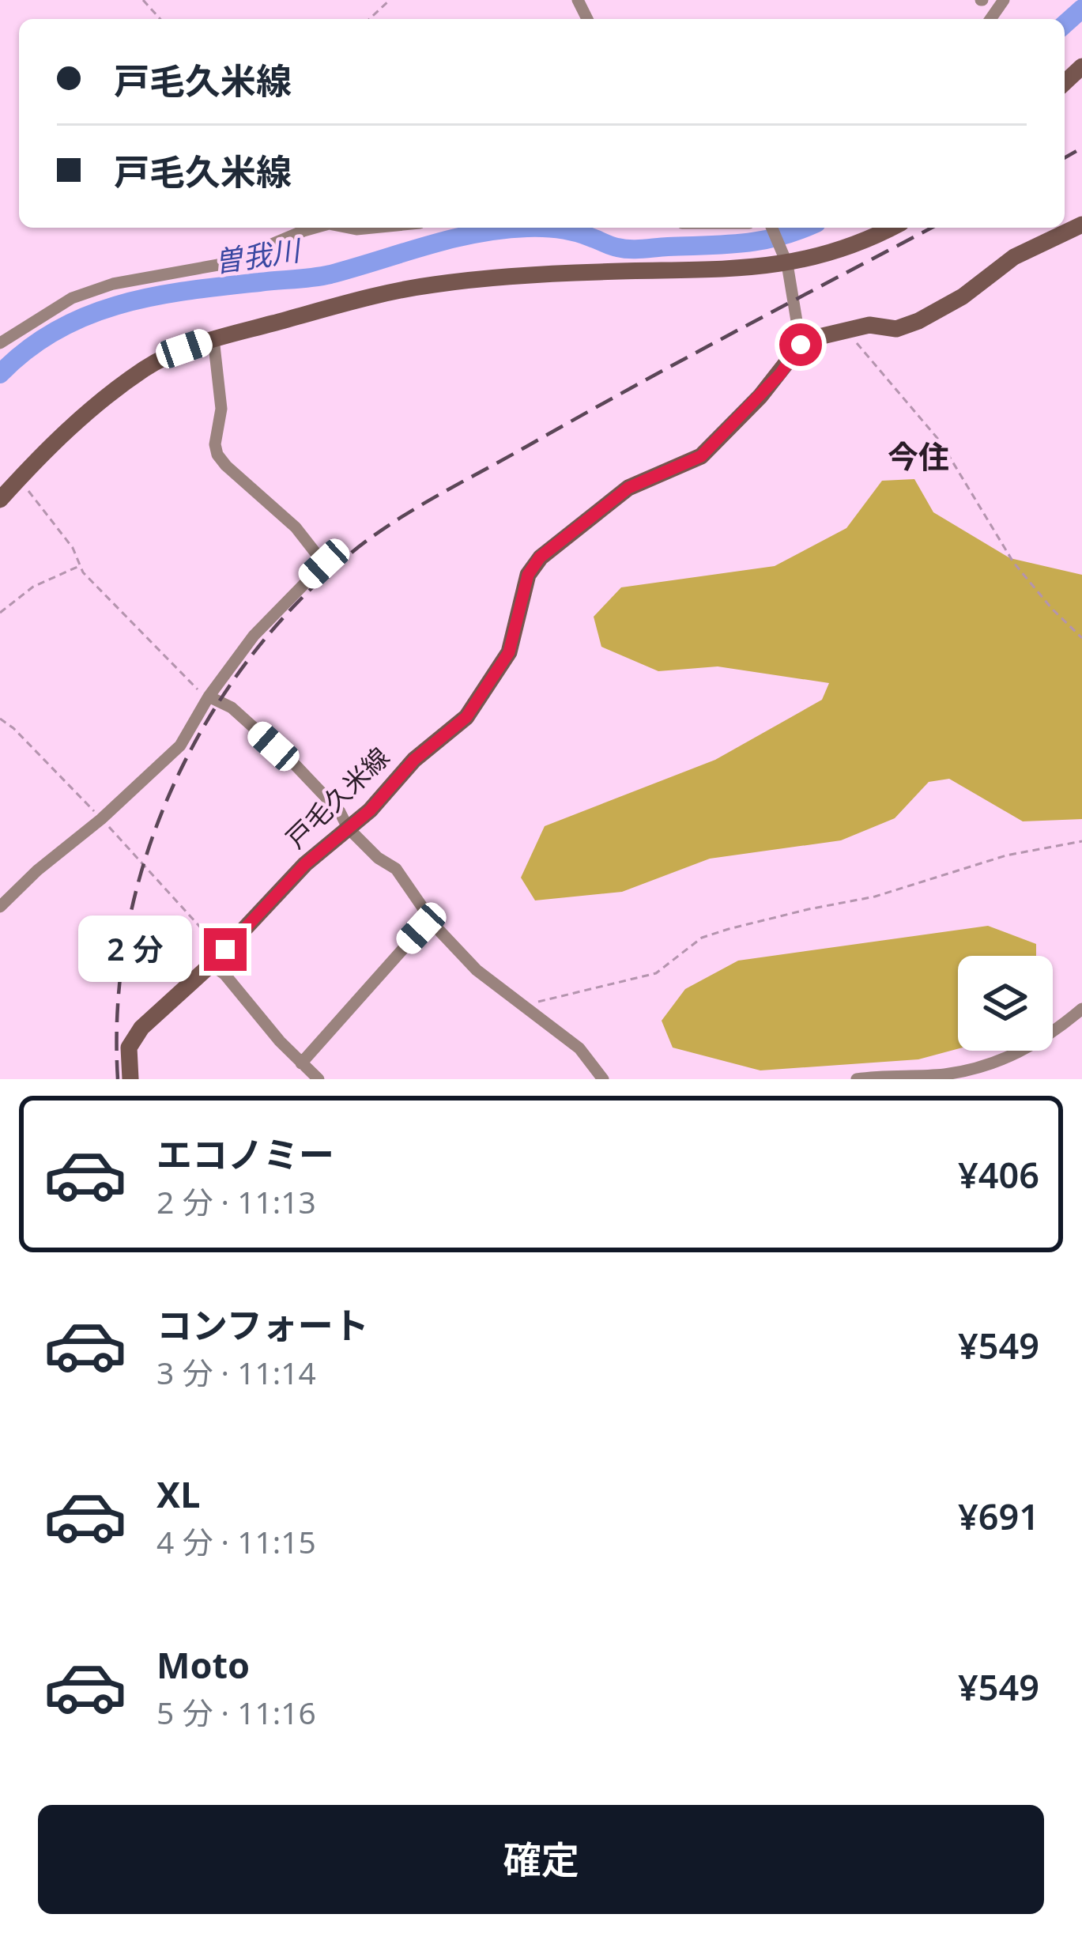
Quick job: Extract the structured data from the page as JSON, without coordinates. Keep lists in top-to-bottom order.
{
  "streets": {
    "main road": ["戸毛久米線"]
  },
  "districts": ["今住"],
  "water": ["曽我川"],
  "page": {
    "banner": ["戸毛久米線", "戸毛久米線"],
    "bubble": "2 分",
    "list": [
      {
        "name": "エコノミー",
        "note": "2 分 · 11:13",
        "value": "¥406"
      },
      {
        "name": "コンフォート",
        "note": "3 分 · 11:14",
        "value": "¥549"
      },
      {
        "name": "XL",
        "note": "4 分 · 11:15",
        "value": "¥691"
      },
      {
        "name": "Moto",
        "note": "5 分 · 11:16",
        "value": "¥549"
      }
    ],
    "buttons": "確定"
  }
}
